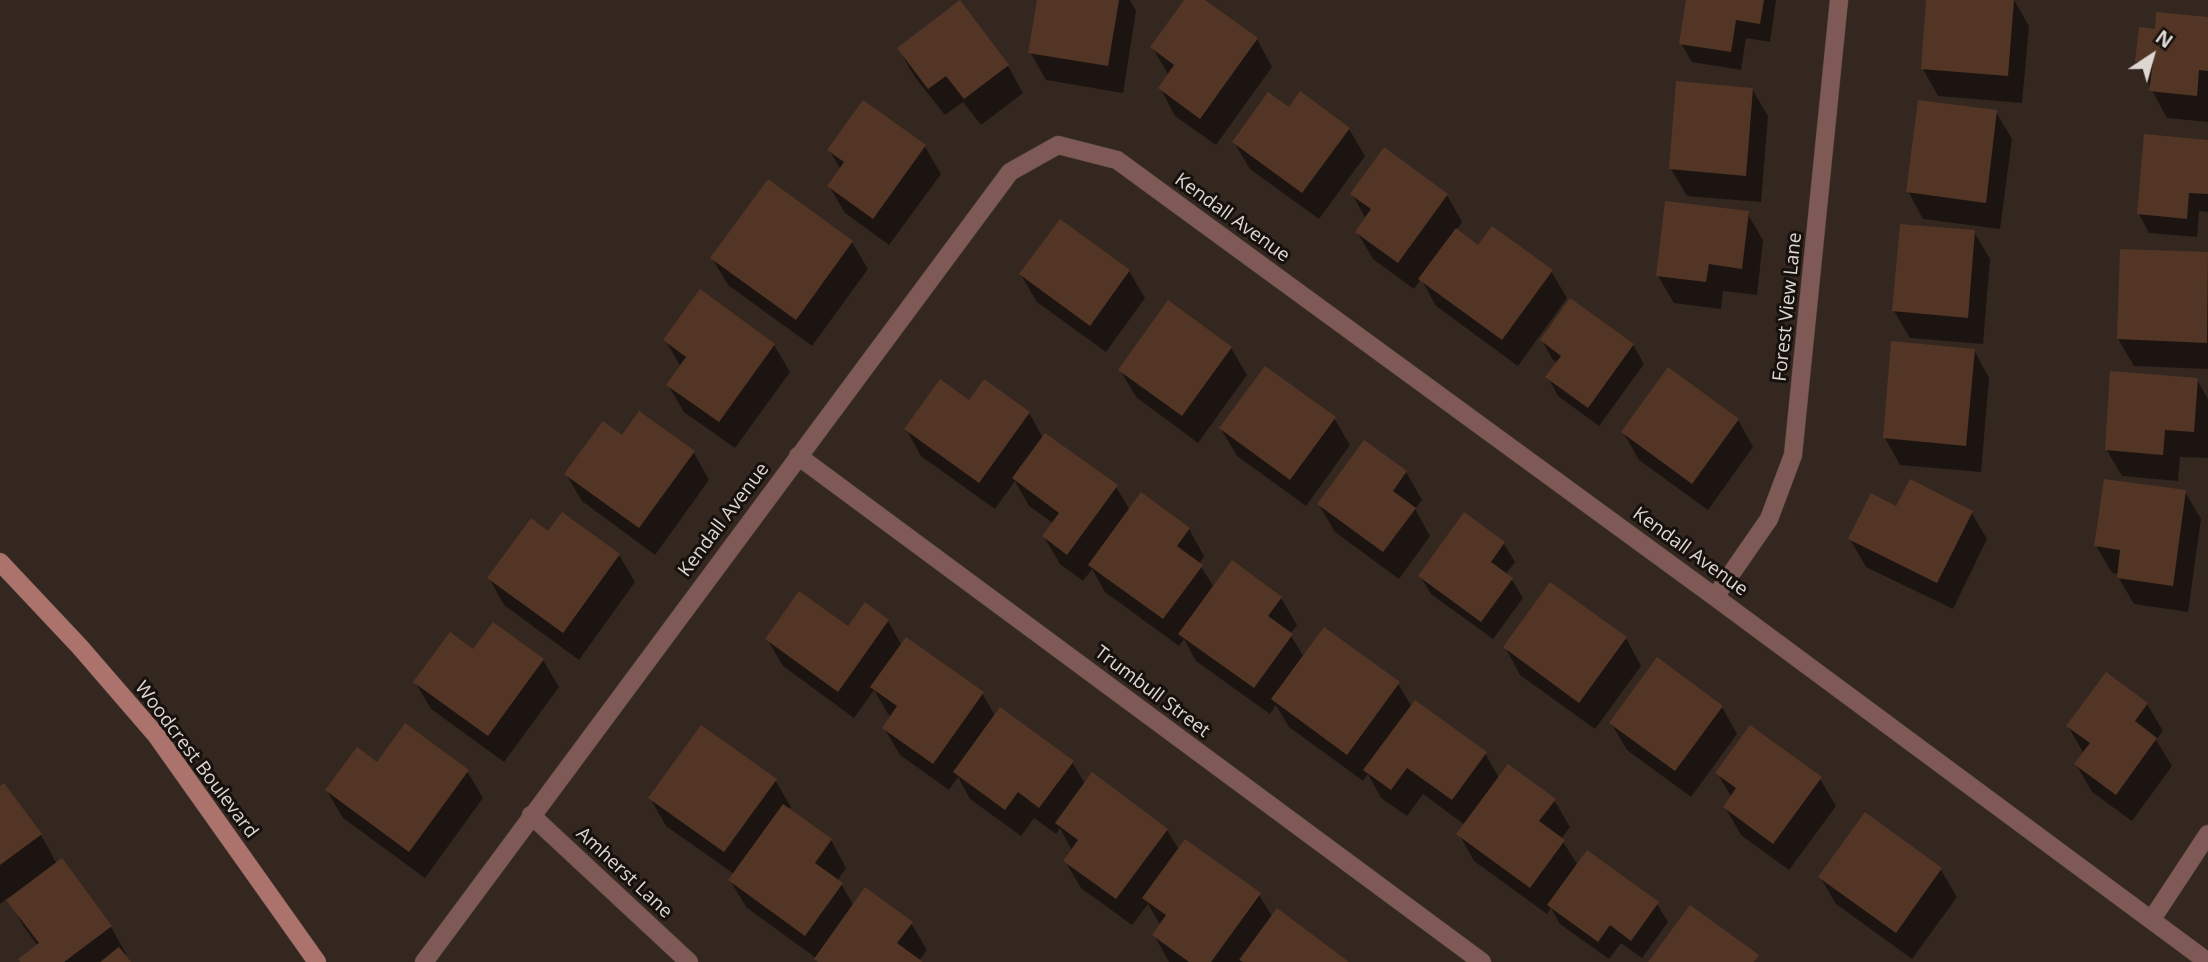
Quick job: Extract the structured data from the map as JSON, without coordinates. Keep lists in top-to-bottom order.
{
  "streets": {
    "street": [
      "Kendall Avenue",
      "Forest View Lane",
      "Trumbull Street",
      "Woodcrest Boulevard",
      "Amherst Lane"
    ]
  },
  "crossings": [
    ["Kendall Avenue", "Forest View Lane"],
    ["Kendall Avenue", "Trumbull Street"],
    ["Kendall Avenue", "Amherst Lane"]
  ],
  "north": "top right"
}
